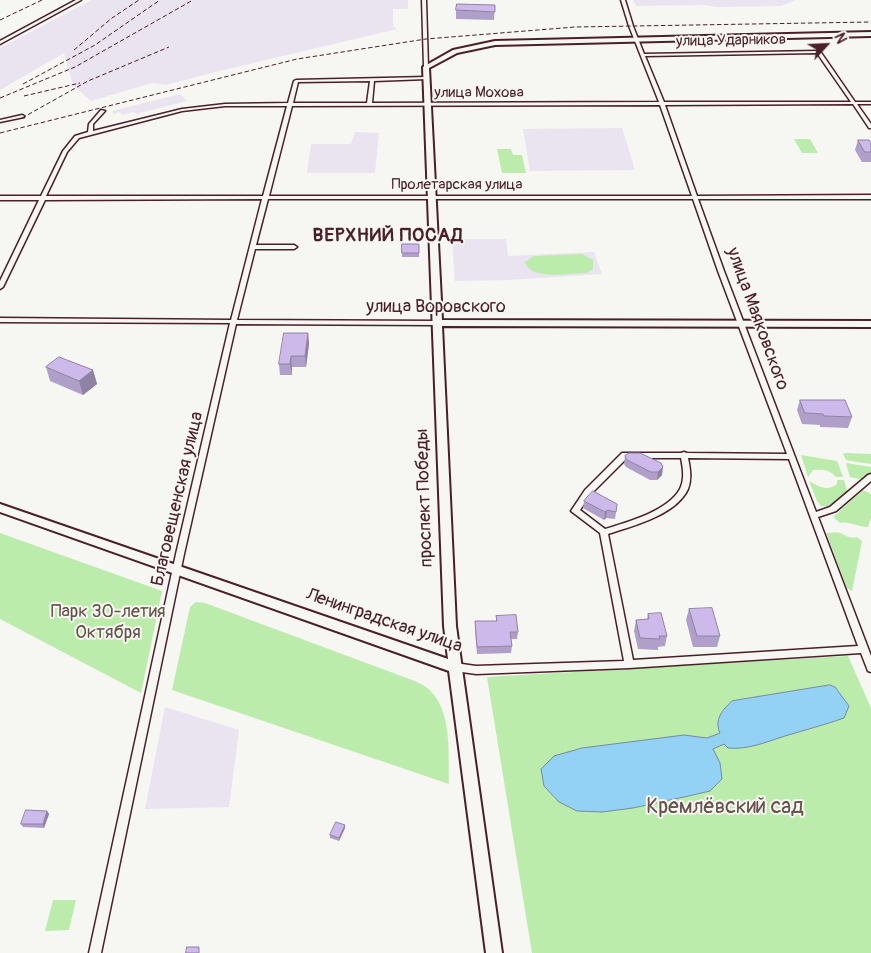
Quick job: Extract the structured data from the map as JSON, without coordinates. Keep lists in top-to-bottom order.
{
  "streets": {
    "main road": ["улица Воровского", "проспект Победы", "Ленинградская улица"],
    "street": [
      "улица Ударников",
      "улица Мохова",
      "Пролетарская улица",
      "улица Маяковского",
      "Благовещенская улица"
    ]
  },
  "crossings": [
    ["улица Ударников", "улица Мохова"],
    ["улица Ударников", "улица Маяковского"],
    ["улица Мохова", "улица Маяковского"],
    ["улица Мохова", "проспект Победы"],
    ["улица Мохова", "Благовещенская улица"],
    ["Пролетарская улица", "улица Маяковского"],
    ["Пролетарская улица", "проспект Победы"],
    ["Пролетарская улица", "Благовещенская улица"],
    ["улица Воровского", "улица Маяковского"],
    ["улица Воровского", "проспект Победы"],
    ["улица Воровского", "Благовещенская улица"],
    ["улица Маяковского", "Ленинградская улица"],
    ["проспект Победы", "Ленинградская улица"],
    ["Благовещенская улица", "Ленинградская улица"]
  ],
  "districts": ["ВЕРХНИЙ ПОСАД"],
  "parks": ["Парк 30-летия Октября", "Кремлёвский сад"],
  "north": "top right"
}
